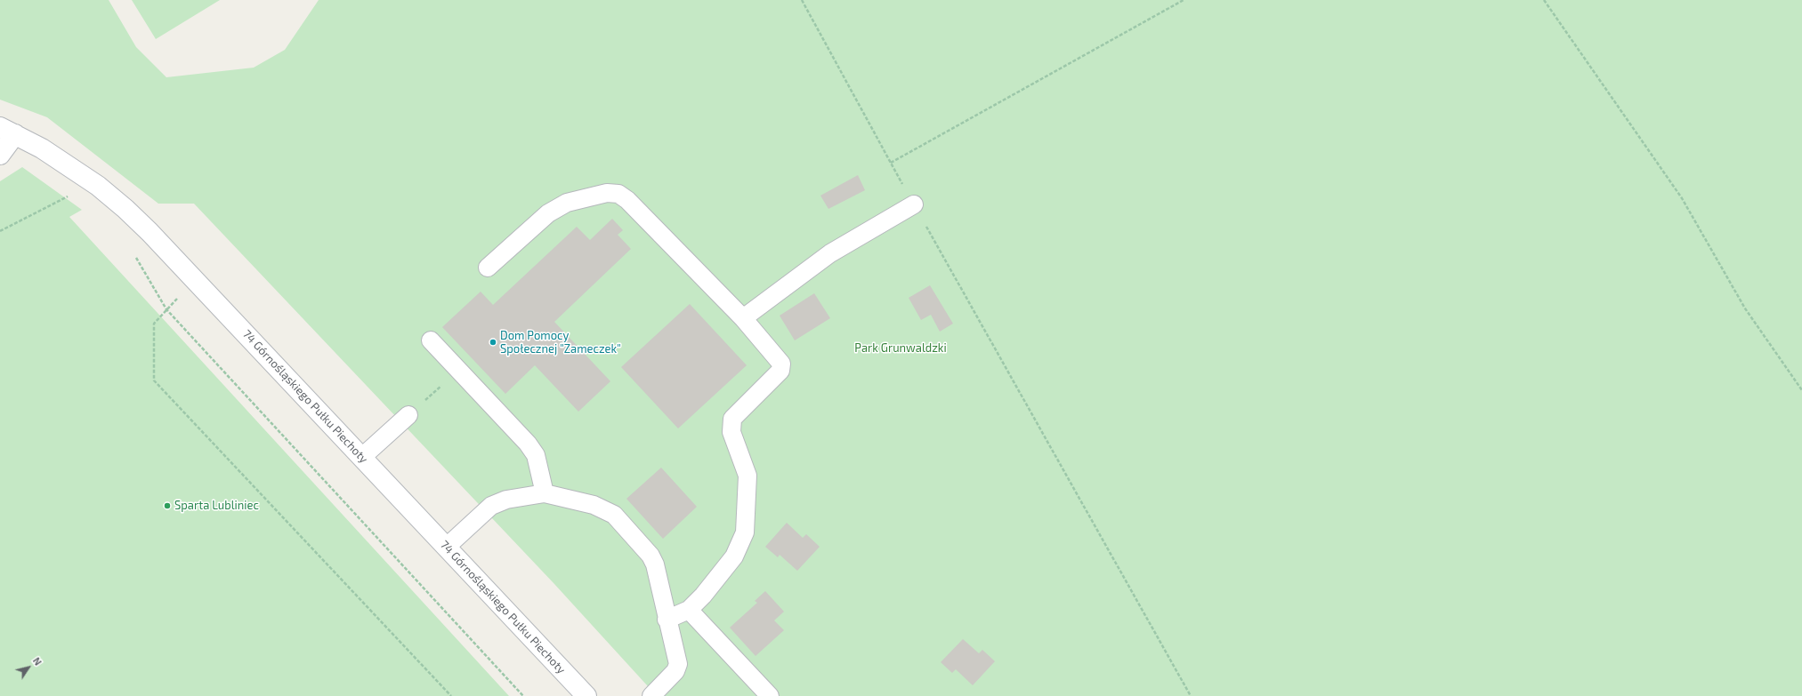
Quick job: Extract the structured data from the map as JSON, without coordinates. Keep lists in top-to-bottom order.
{
  "streets": {
    "street": ["74 Górnośląskiego Pułku Piechoty"]
  },
  "parks": ["Park Grunwaldzki"],
  "places": ["Dom Pomocy Społecznej \"Zameczek\"", "Sparta Lubliniec"],
  "north": "top right"
}
